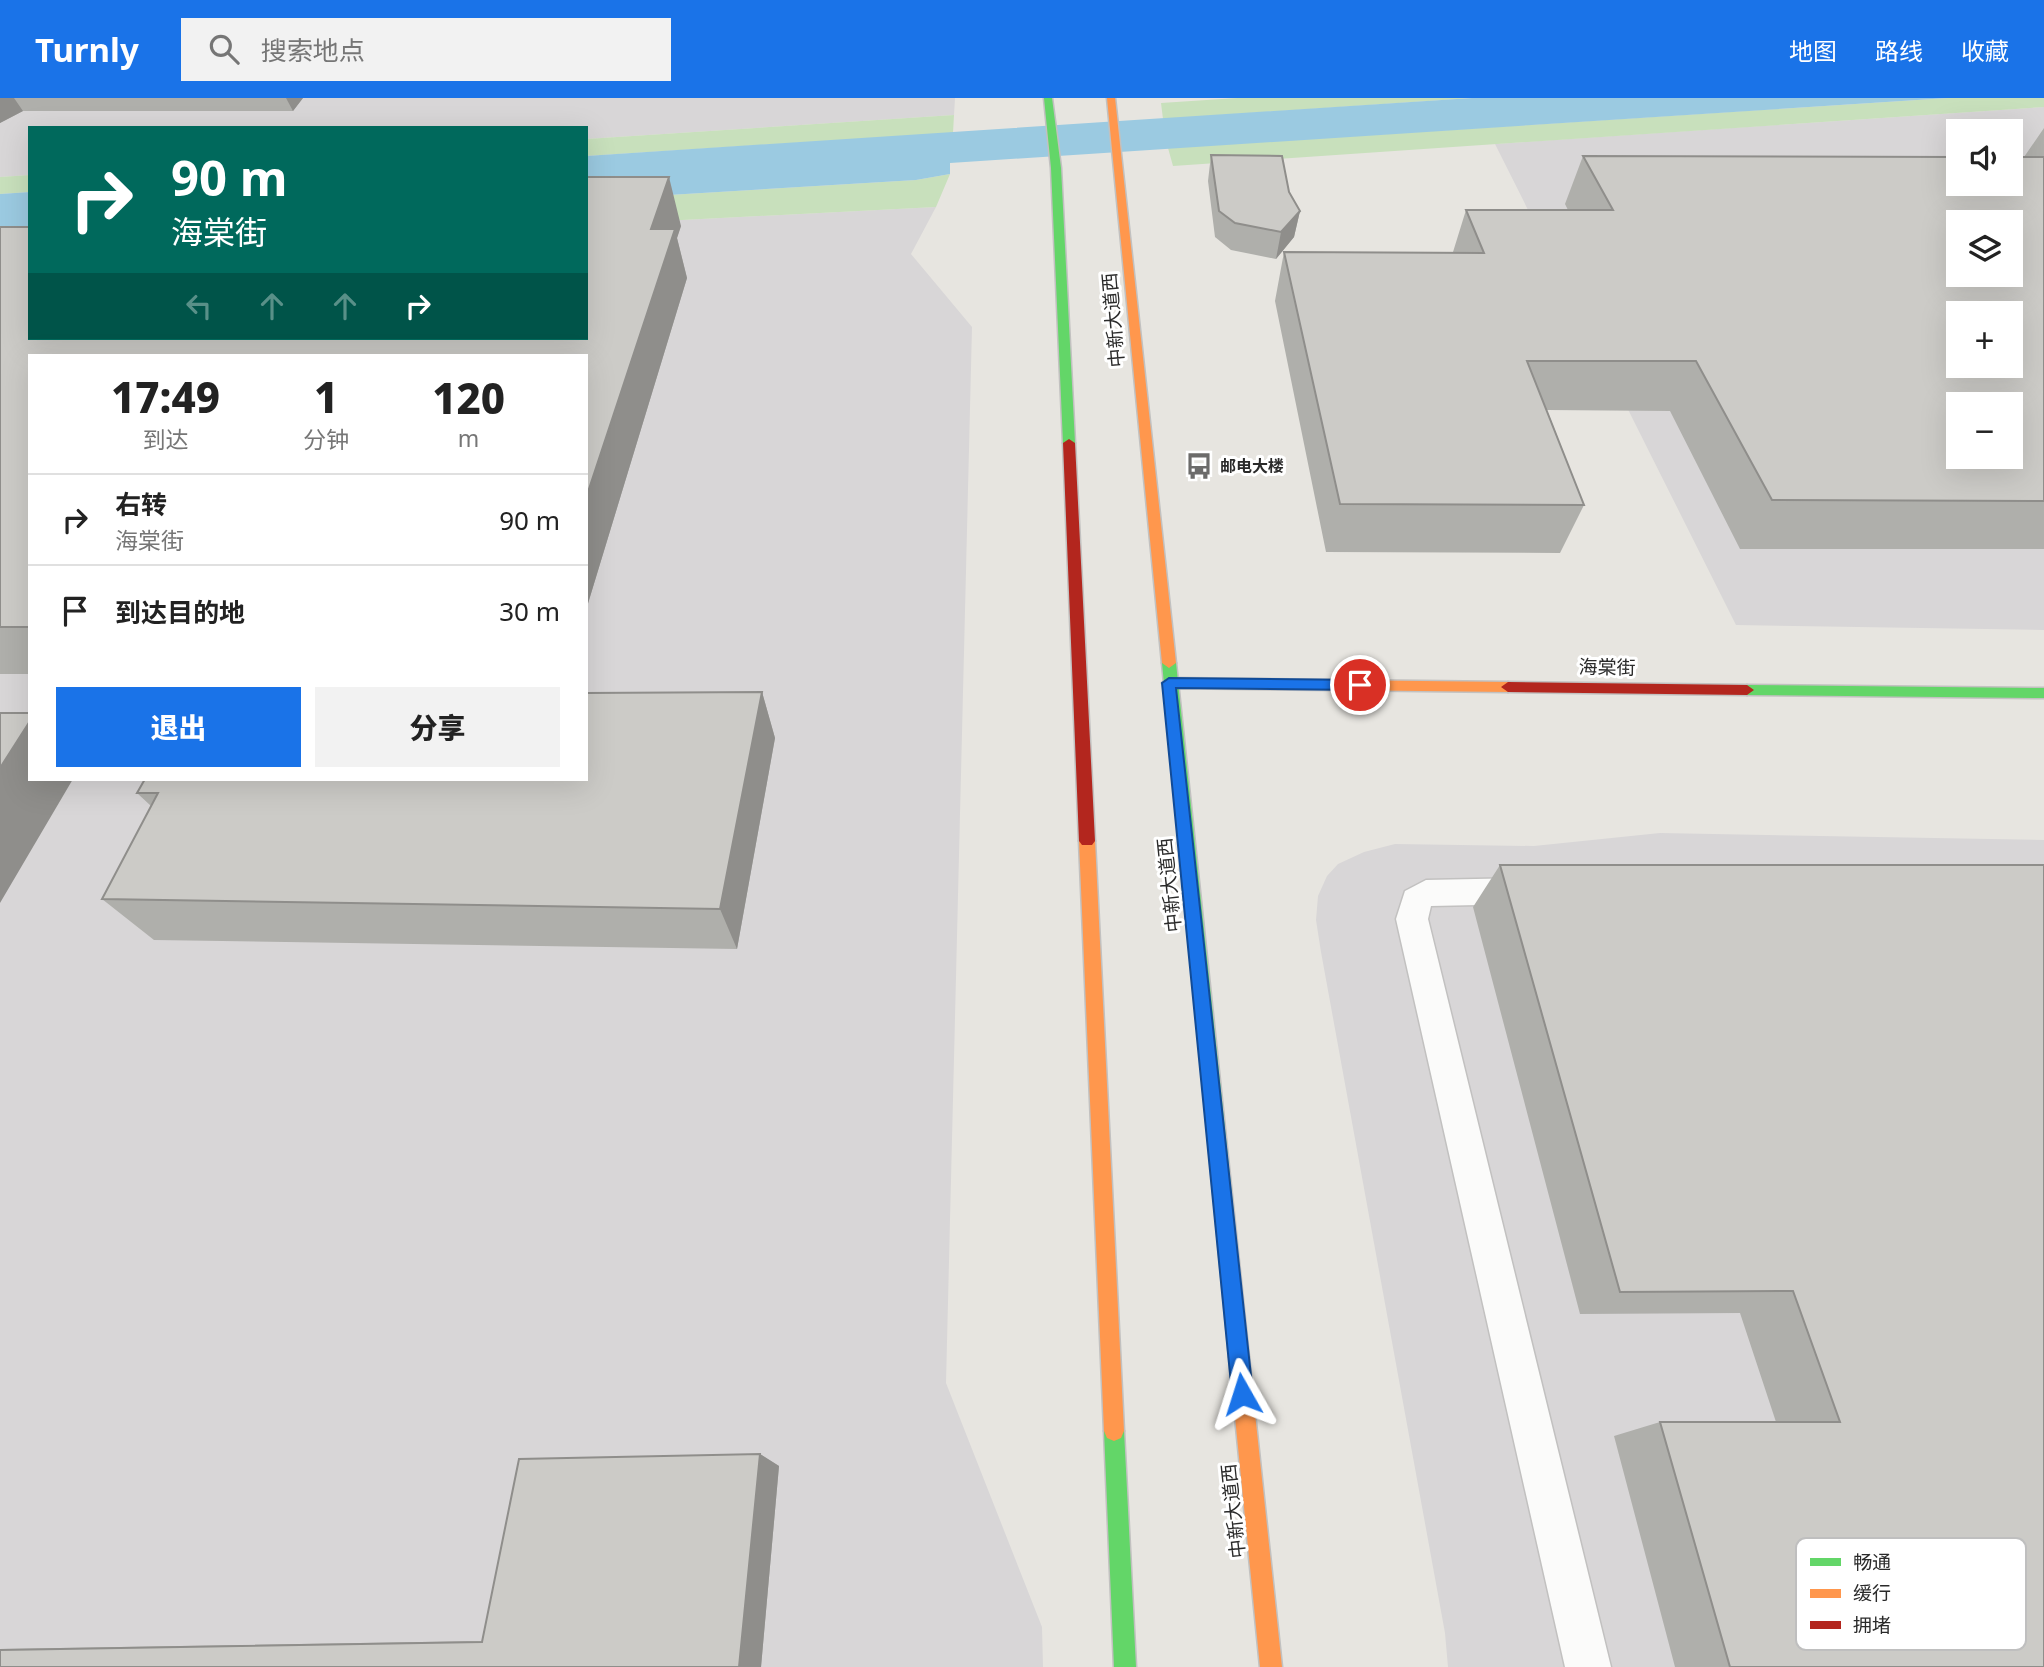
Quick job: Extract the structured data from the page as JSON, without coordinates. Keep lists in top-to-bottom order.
{
  "streets": {
    "main road": ["中新大道西", "海棠街"]
  },
  "crossings": [
    ["中新大道西", "海棠街"]
  ],
  "places": {
    "bus stop": ["邮电大楼"]
  },
  "legend": ["畅通", "缓行", "拥堵"],
  "page": {
    "header": "Turnly",
    "search": "搜索地点",
    "nav": ["地图", "路线", "收藏"],
    "map_buttons": ["+", "−"],
    "turn": ["90 m", "海棠街"],
    "eta": [
      "17:49",
      "到达",
      "1",
      "分钟",
      "120",
      "m"
    ],
    "list": [
      {
        "name": "右转",
        "note": "海棠街",
        "value": "90 m"
      },
      {
        "name": "到达目的地",
        "value": "30 m"
      }
    ],
    "buttons": ["退出", "分享"]
  }
}
